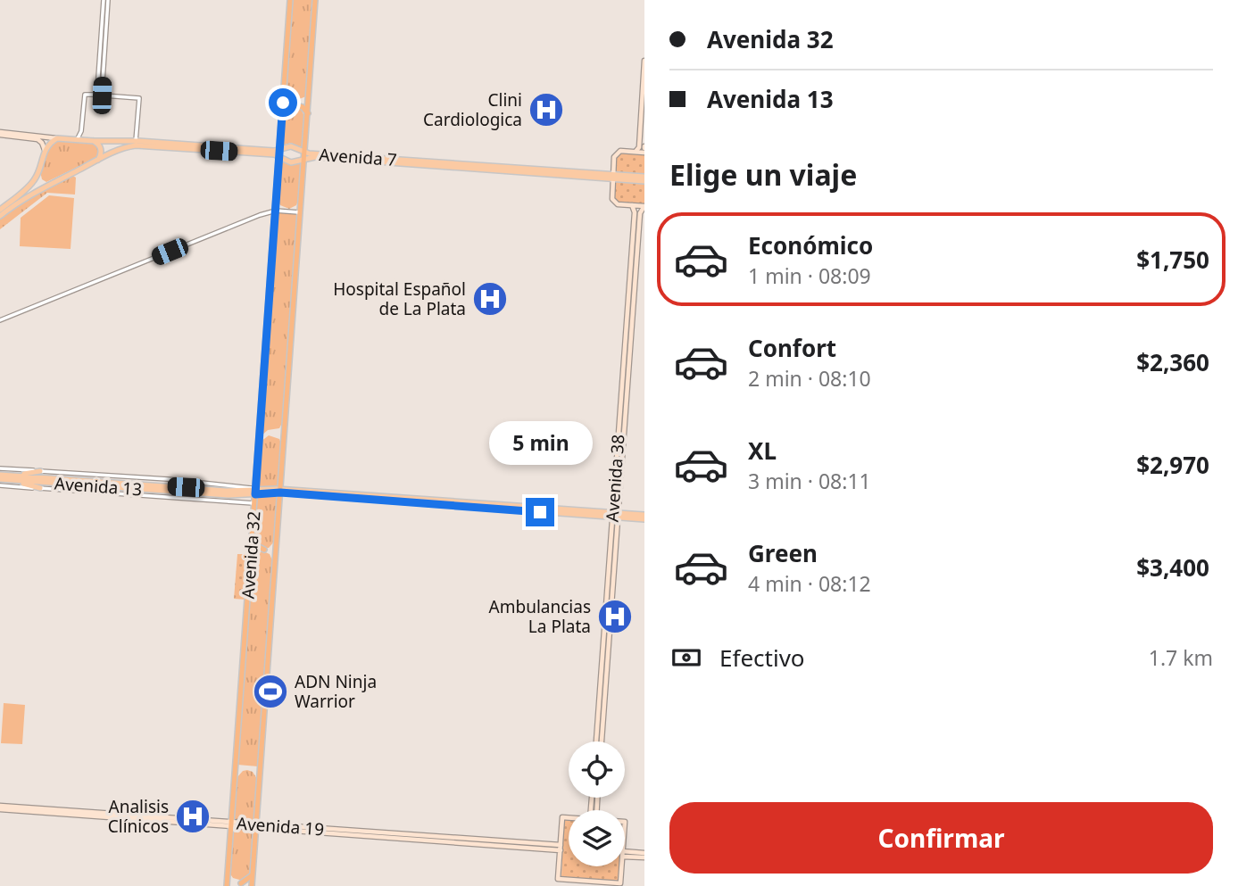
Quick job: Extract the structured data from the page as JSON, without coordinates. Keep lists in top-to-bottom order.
{
  "streets": {
    "highway": ["Avenida 32"],
    "main road": [
      "Avenida 7",
      "Avenida 38",
      "Avenida 13",
      "Avenida 19"
    ]
  },
  "crossings": [
    ["Avenida 7", "Avenida 32"],
    ["Avenida 38", "Avenida 13"],
    ["Avenida 13", "Avenida 32"],
    ["Avenida 32", "Avenida 19"]
  ],
  "places": {
    "hospital": [
      "Clini Cardiologica",
      "Hospital Español de La Plata",
      "Ambulancias La Plata",
      "Analisis Clínicos"
    ],
    "sports": ["ADN Ninja Warrior"]
  },
  "page": {
    "banner": ["Avenida 32", "Avenida 13"],
    "heading": "Elige un viaje",
    "list": [
      {
        "name": "Económico",
        "note": "1 min · 08:09",
        "value": "$1,750"
      },
      {
        "name": "Confort",
        "note": "2 min · 08:10",
        "value": "$2,360"
      },
      {
        "name": "XL",
        "note": "3 min · 08:11",
        "value": "$2,970"
      },
      {
        "name": "Green",
        "note": "4 min · 08:12",
        "value": "$3,400"
      }
    ],
    "bubble": "5 min",
    "pay": ["Efectivo", "1.7 km"],
    "buttons": "Confirmar"
  }
}
